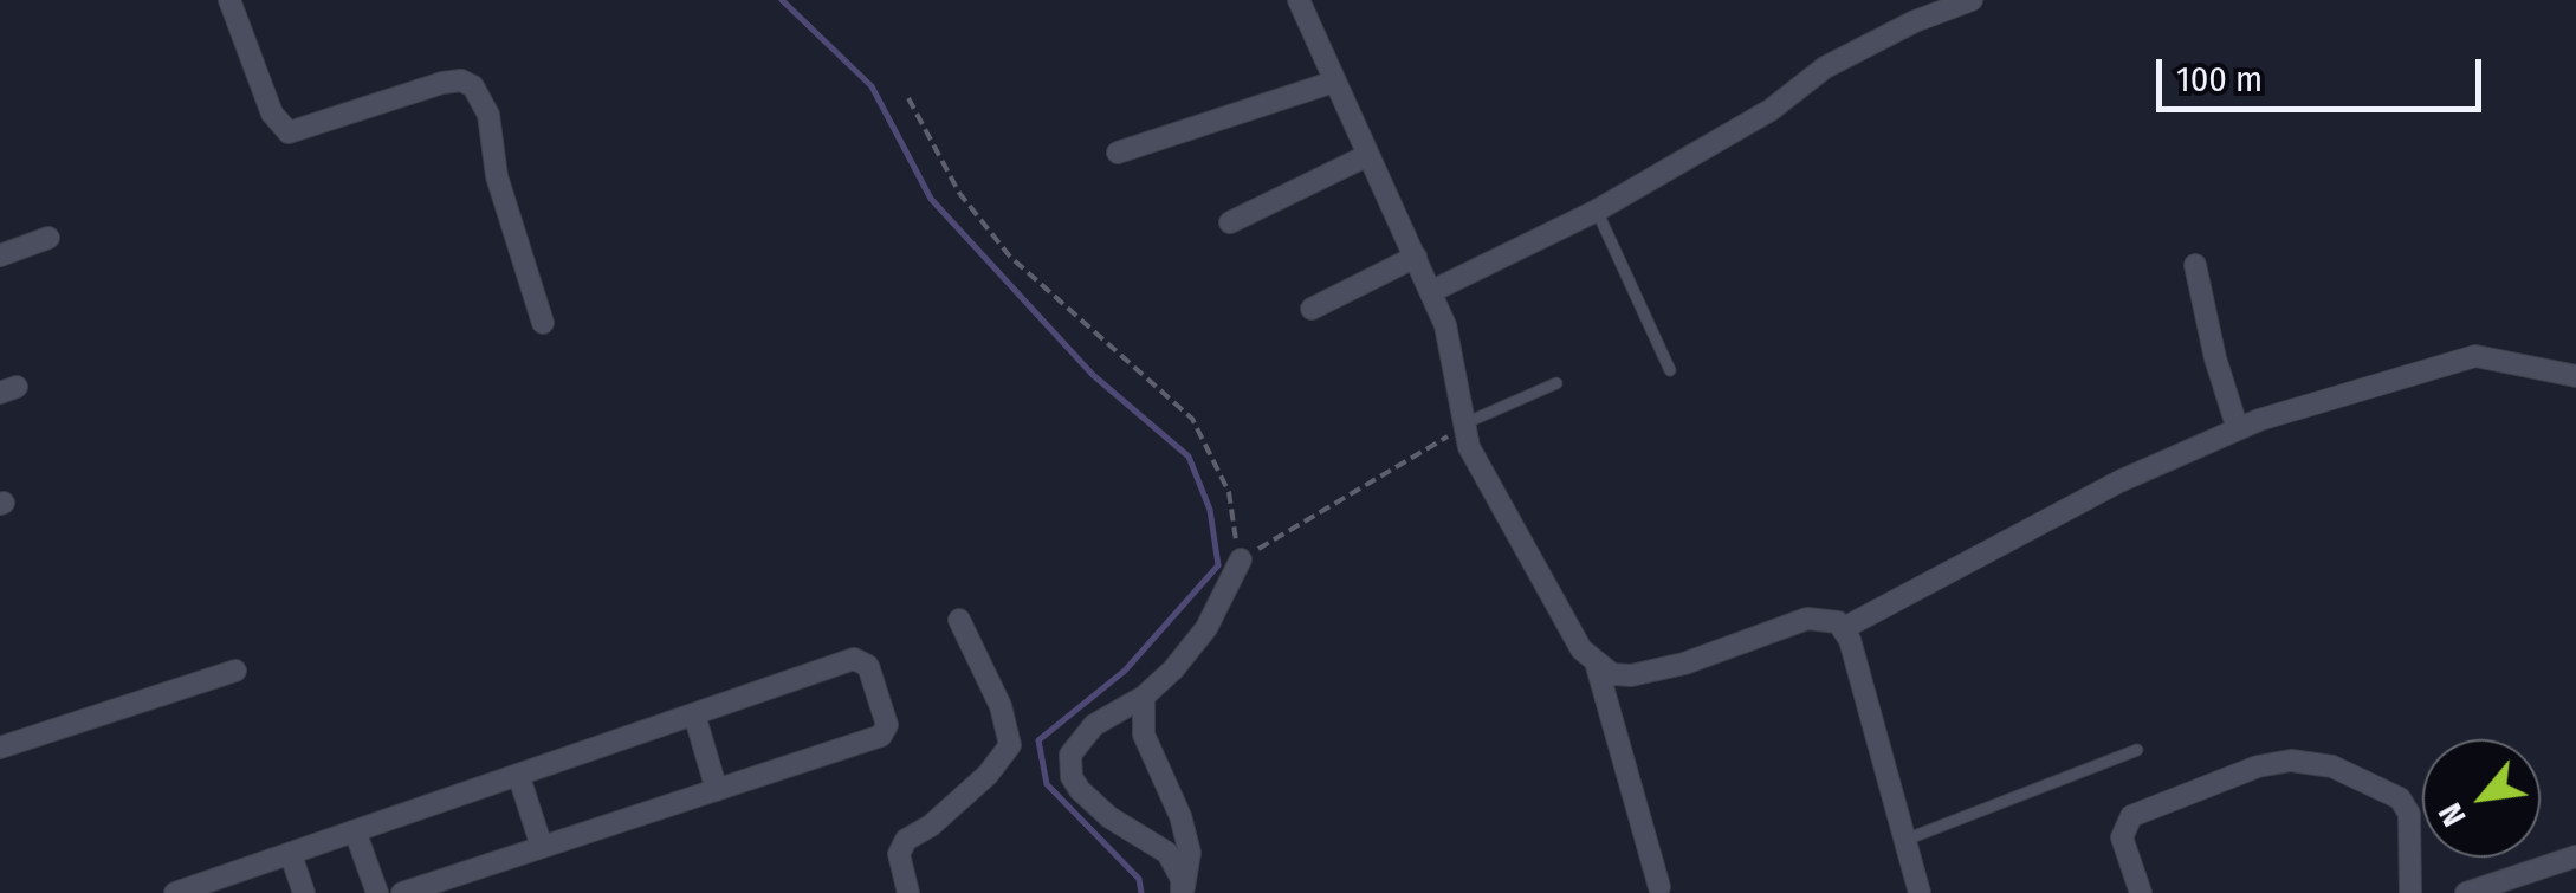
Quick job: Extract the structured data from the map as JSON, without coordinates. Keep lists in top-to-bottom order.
{
  "scale_bar": "100 m",
  "north": "bottom left"
}
